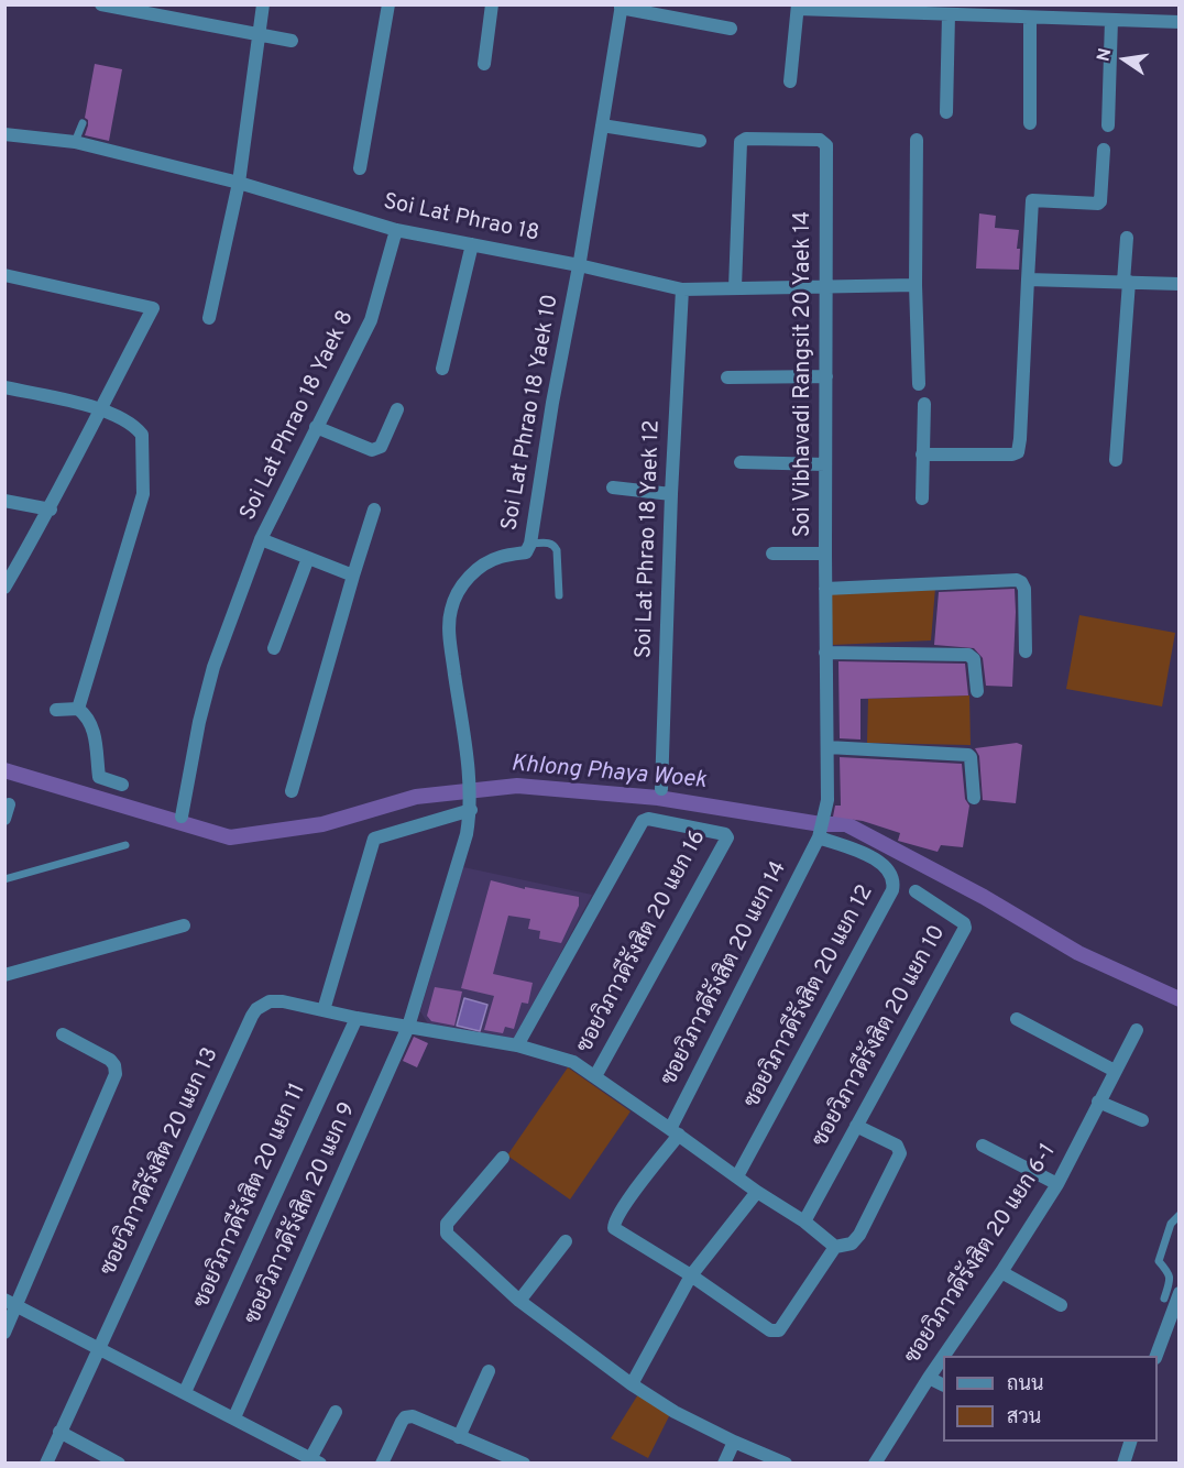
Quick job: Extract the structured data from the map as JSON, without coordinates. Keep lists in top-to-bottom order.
{
  "streets": {
    "street": [
      "Soi Lat Phrao 18",
      "Soi Vibhavadi Rangsit 20 Yaek 14",
      "Soi Lat Phrao 18 Yaek 10",
      "Soi Lat Phrao 18 Yaek 8",
      "Soi Lat Phrao 18 Yaek 12",
      "ซอยวิภาวดีรังสิต 20 แยก 16",
      "ซอยวิภาวดีรังสิต 20 แยก 14",
      "ซอยวิภาวดีรังสิต 20 แยก 12",
      "ซอยวิภาวดีรังสิต 20 แยก 10",
      "ซอยวิภาวดีรังสิต 20 แยก 13",
      "ซอยวิภาวดีรังสิต 20 แยก 11",
      "ซอยวิภาวดีรังสิต 20 แยก 9",
      "ซอยวิภาวดีรังสิต 20 แยก 6-1"
    ]
  },
  "crossings": [
    ["Soi Lat Phrao 18", "Soi Vibhavadi Rangsit 20 Yaek 14"],
    ["Soi Lat Phrao 18", "Soi Lat Phrao 18 Yaek 10"],
    ["Soi Lat Phrao 18", "Soi Lat Phrao 18 Yaek 8"],
    ["Soi Lat Phrao 18", "Soi Lat Phrao 18 Yaek 12"],
    ["Soi Vibhavadi Rangsit 20 Yaek 14", "ซอยวิภาวดีรังสิต 20 แยก 14"],
    ["Soi Vibhavadi Rangsit 20 Yaek 14", "ซอยวิภาวดีรังสิต 20 แยก 12"],
    ["Soi Lat Phrao 18 Yaek 10", "ซอยวิภาวดีรังสิต 20 แยก 9"],
    ["ซอยวิภาวดีรังสิต 20 แยก 14", "ซอยวิภาวดีรังสิต 20 แยก 12"]
  ],
  "water": ["Khlong Phaya Woek"],
  "legend": ["ถนน", "สวน"],
  "north": "left"
}
